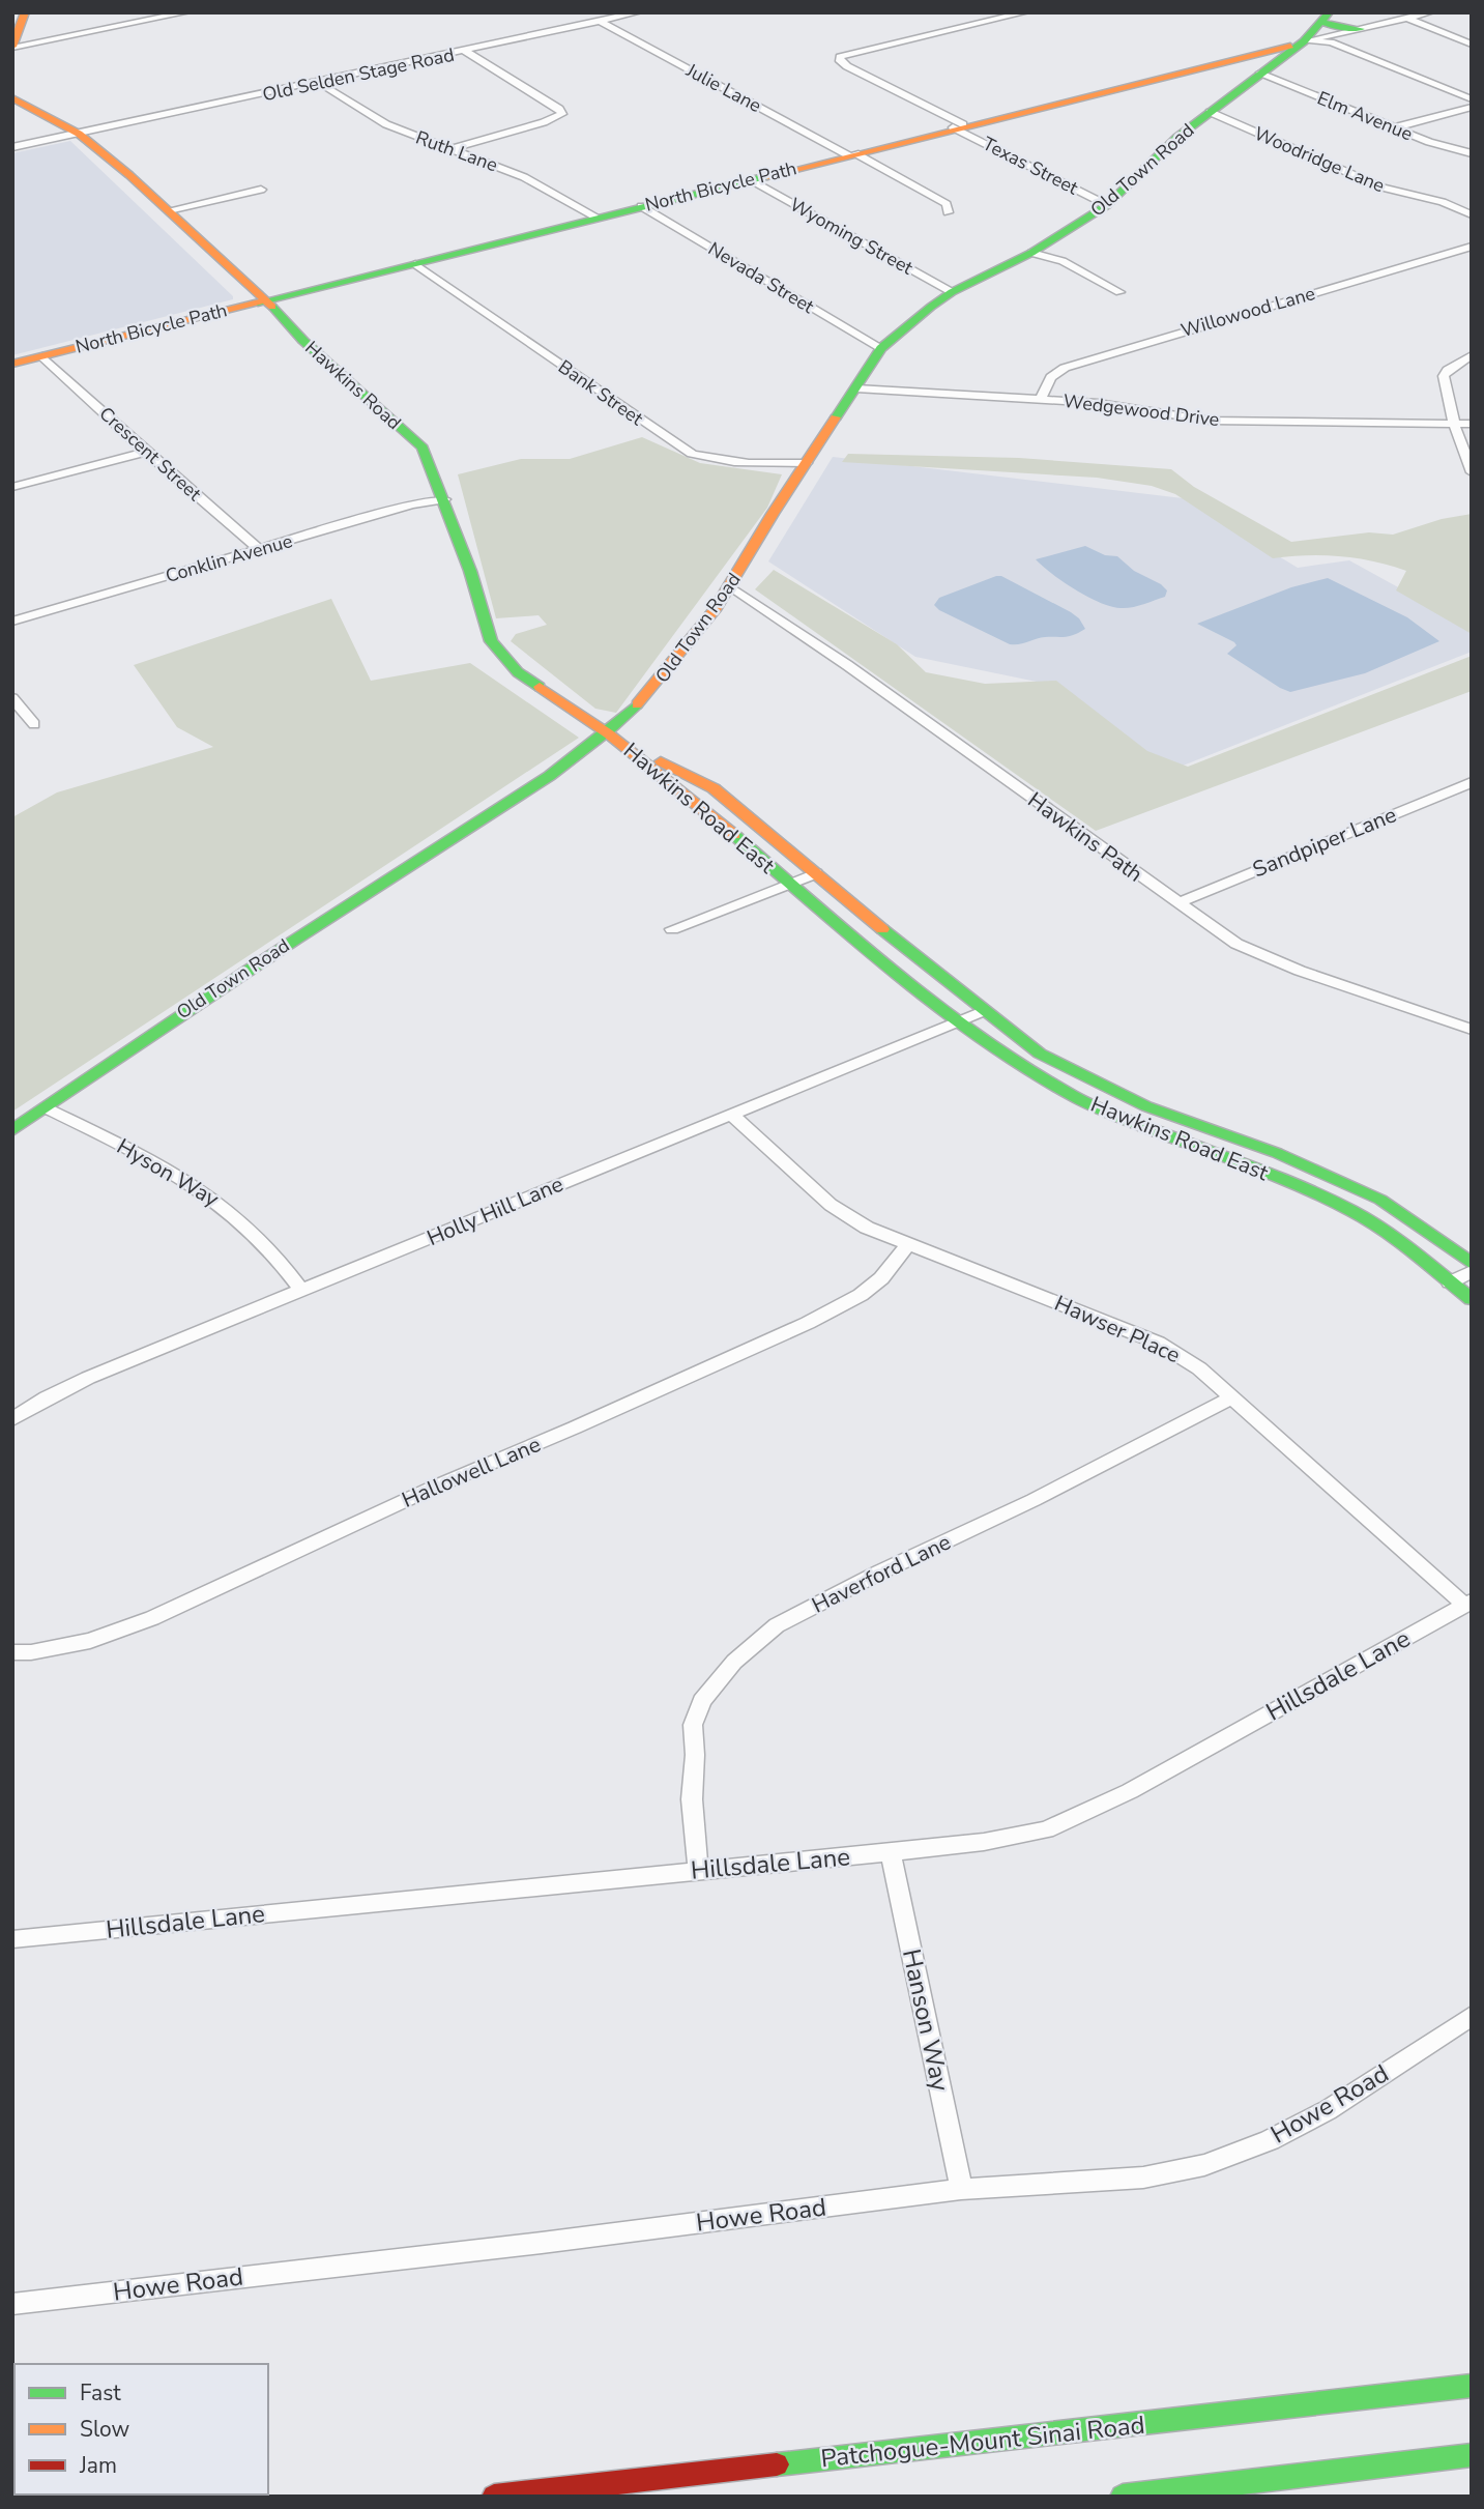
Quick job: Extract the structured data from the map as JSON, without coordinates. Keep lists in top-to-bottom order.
{
  "streets": {
    "main road": [
      "Old Town Road",
      "North Bicycle Path",
      "Hawkins Road",
      "Hawkins Road East",
      "Patchogue-Mount Sinai Road"
    ],
    "street": [
      "Old Selden Stage Road",
      "Julie Lane",
      "Elm Avenue",
      "Ruth Lane",
      "Woodridge Lane",
      "Texas Street",
      "Wyoming Street",
      "Nevada Street",
      "Willowood Lane",
      "Bank Street",
      "Wedgewood Drive",
      "Crescent Street",
      "Conklin Avenue",
      "Hawkins Path",
      "Sandpiper Lane",
      "Hyson Way",
      "Holly Hill Lane",
      "Hawser Place",
      "Hallowell Lane",
      "Haverford Lane",
      "Hillsdale Lane",
      "Hanson Way",
      "Howe Road"
    ]
  },
  "crossings": [
    ["Old Selden Stage Road", "Julie Lane"],
    ["Old Selden Stage Road", "Ruth Lane"],
    ["Old Selden Stage Road", "Hawkins Road"],
    ["Julie Lane", "North Bicycle Path"],
    ["Elm Avenue", "Old Town Road"],
    ["Ruth Lane", "North Bicycle Path"],
    ["Woodridge Lane", "Old Town Road"],
    ["Texas Street", "Old Town Road"],
    ["Texas Street", "North Bicycle Path"],
    ["Old Town Road", "North Bicycle Path"],
    ["Old Town Road", "Wyoming Street"],
    ["Old Town Road", "Nevada Street"],
    ["Old Town Road", "Hawkins Road"],
    ["Old Town Road", "Bank Street"],
    ["Old Town Road", "Wedgewood Drive"],
    ["Old Town Road", "Hawkins Road East"],
    ["Old Town Road", "Hawkins Path"],
    ["Old Town Road", "Hyson Way"],
    ["North Bicycle Path", "Wyoming Street"],
    ["North Bicycle Path", "Nevada Street"],
    ["North Bicycle Path", "Hawkins Road"],
    ["North Bicycle Path", "Bank Street"],
    ["North Bicycle Path", "Crescent Street"],
    ["Willowood Lane", "Wedgewood Drive"],
    ["Hawkins Road", "Conklin Avenue"],
    ["Hawkins Road", "Hawkins Road East"],
    ["Crescent Street", "Conklin Avenue"],
    ["Hawkins Road East", "Holly Hill Lane"],
    ["Hawkins Path", "Sandpiper Lane"],
    ["Hyson Way", "Holly Hill Lane"],
    ["Holly Hill Lane", "Hawser Place"],
    ["Hawser Place", "Hallowell Lane"],
    ["Hawser Place", "Haverford Lane"],
    ["Hawser Place", "Hillsdale Lane"],
    ["Haverford Lane", "Hillsdale Lane"],
    ["Hillsdale Lane", "Hanson Way"],
    ["Hanson Way", "Howe Road"]
  ],
  "legend": ["Fast", "Slow", "Jam"]
}
